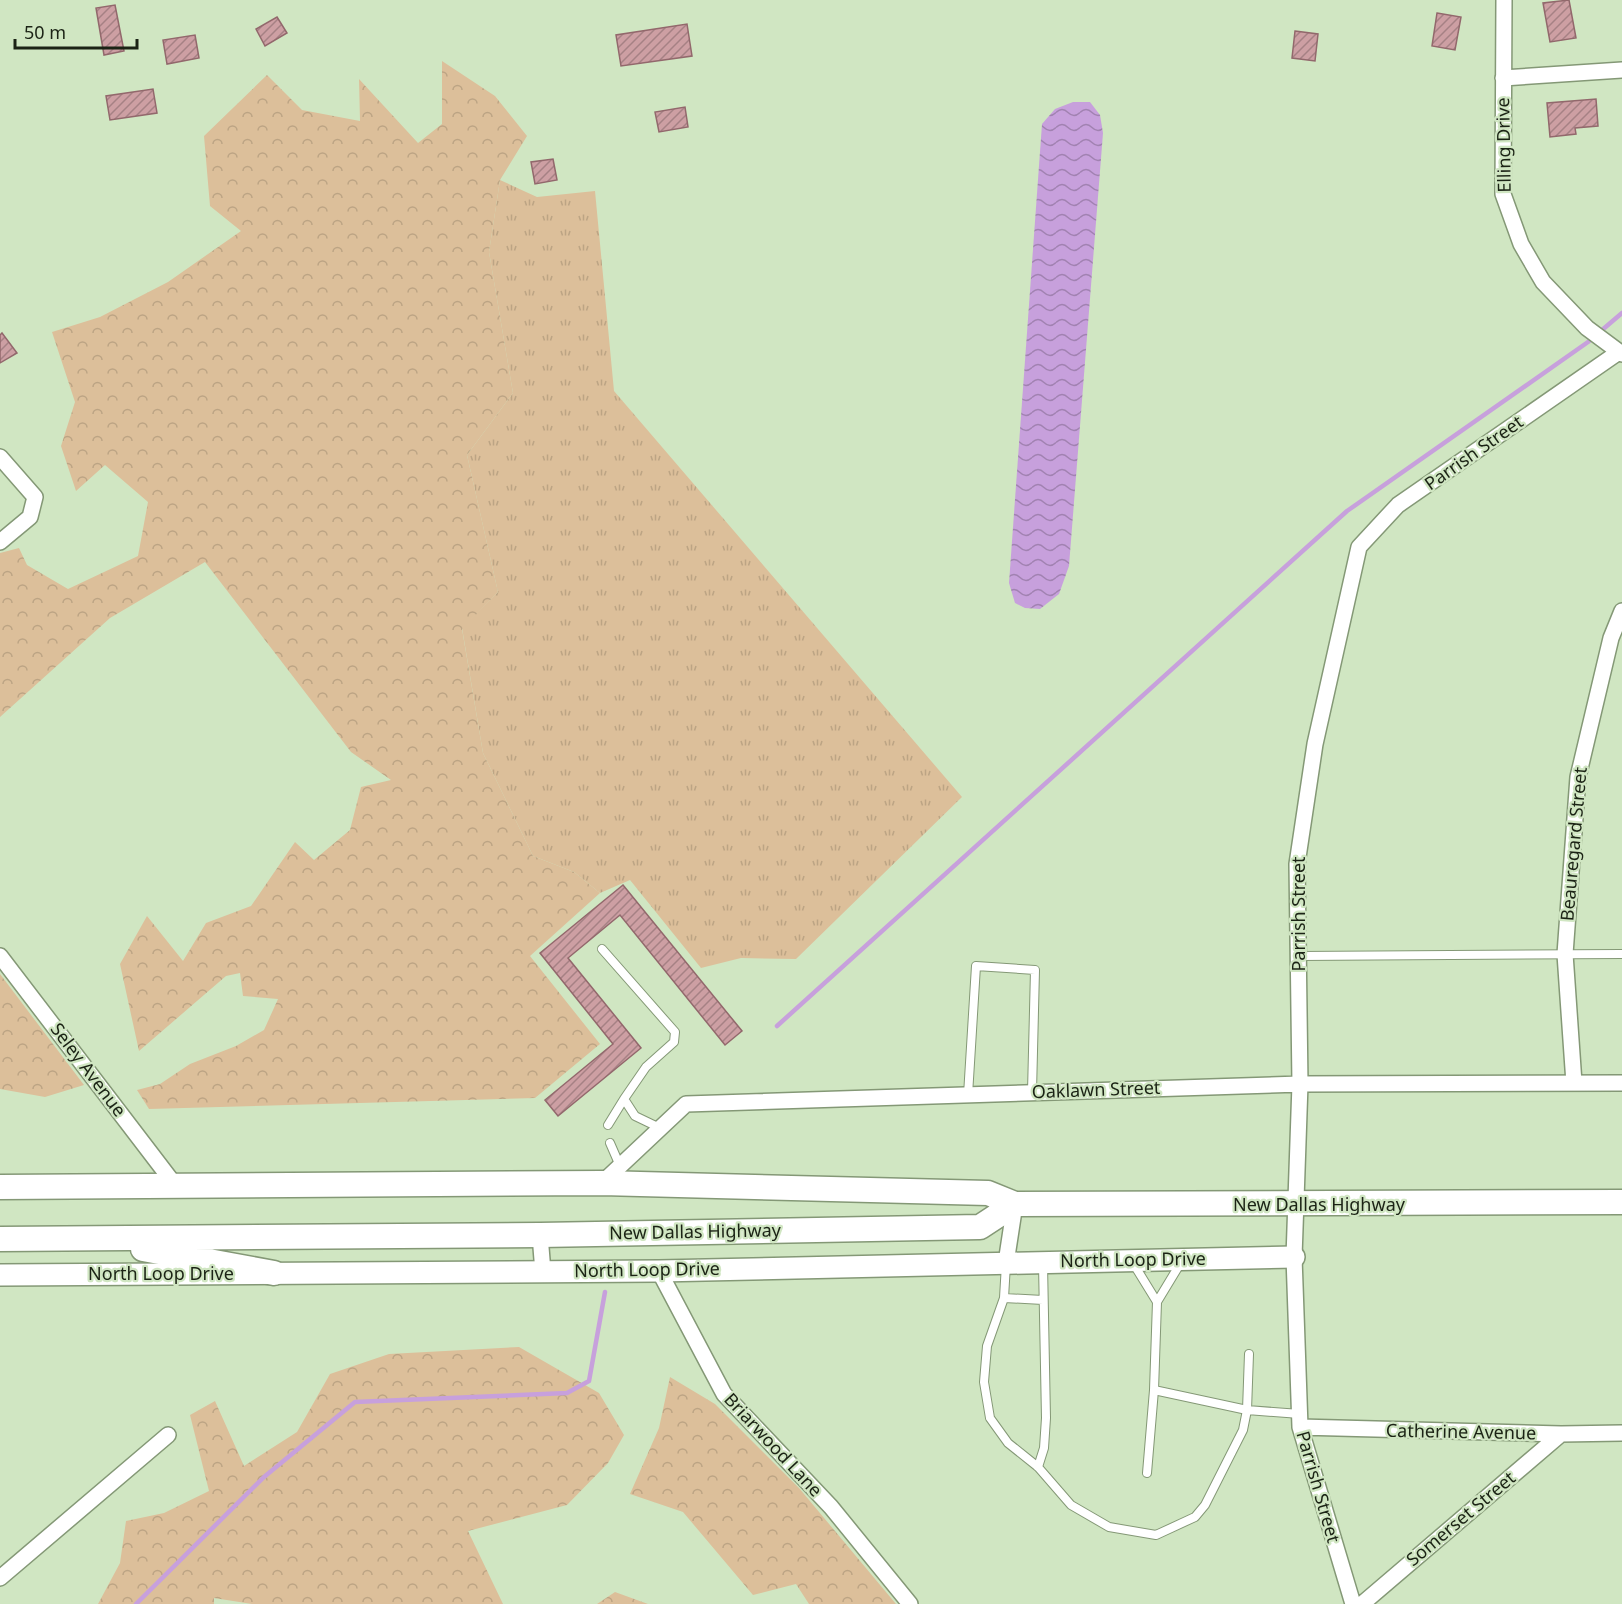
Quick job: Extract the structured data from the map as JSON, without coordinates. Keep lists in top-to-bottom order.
{
  "streets": {
    "main road": ["New Dallas Highway", "North Loop Drive"],
    "street": [
      "Elling Drive",
      "Parrish Street",
      "Beauregard Street",
      "Seley Avenue",
      "Oaklawn Street",
      "Catherine Avenue",
      "Briarwood Lane",
      "Somerset Street"
    ]
  },
  "crossings": [
    ["Elling Drive", "Parrish Street"],
    ["Parrish Street", "Oaklawn Street"],
    ["Parrish Street", "New Dallas Highway"],
    ["Parrish Street", "North Loop Drive"],
    ["Parrish Street", "Catherine Avenue"],
    ["Beauregard Street", "Oaklawn Street"],
    ["Oaklawn Street", "New Dallas Highway"],
    ["New Dallas Highway", "North Loop Drive"],
    ["North Loop Drive", "Briarwood Lane"],
    ["Catherine Avenue", "Somerset Street"]
  ],
  "scale_bar": "50 m"
}
